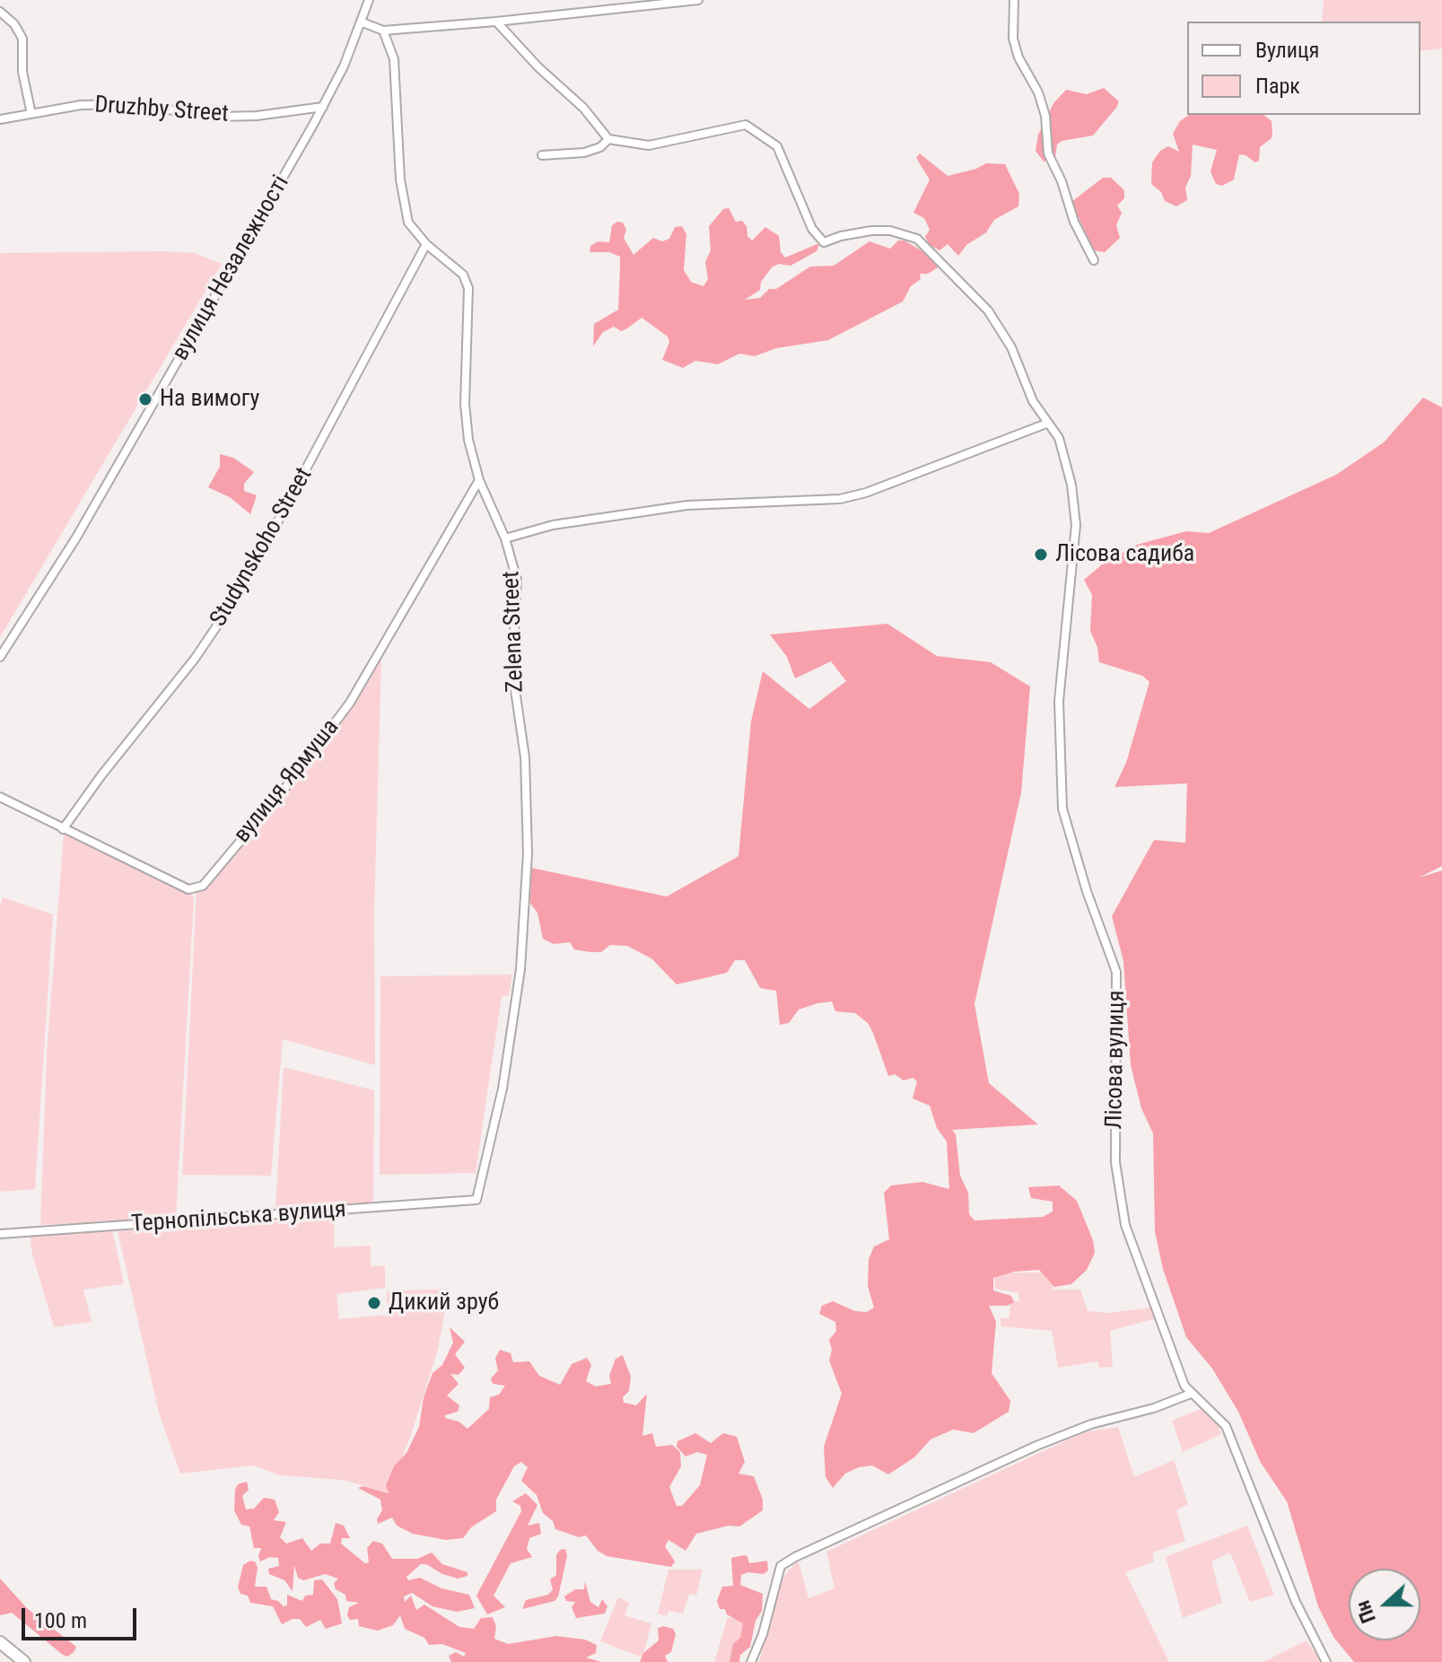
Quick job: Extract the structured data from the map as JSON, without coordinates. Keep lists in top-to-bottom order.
{
  "streets": {
    "street": [
      "Druzhby Street",
      "вулиця Незалежності",
      "Studynskoho Street",
      "Zelena Street",
      "вулиця Ярмуша",
      "Лісова вулиця",
      "Тернопільська вулиця"
    ]
  },
  "crossings": [
    ["Druzhby Street", "вулиця Незалежності"],
    ["Studynskoho Street", "Zelena Street"],
    ["Studynskoho Street", "вулиця Ярмуша"],
    ["Zelena Street", "вулиця Ярмуша"],
    ["Zelena Street", "Тернопільська вулиця"]
  ],
  "places": ["На вимогу", "Лісова садиба", "Дикий зруб"],
  "legend": ["Вулиця", "Парк"],
  "scale_bar": "100 m",
  "north": "left"
}
